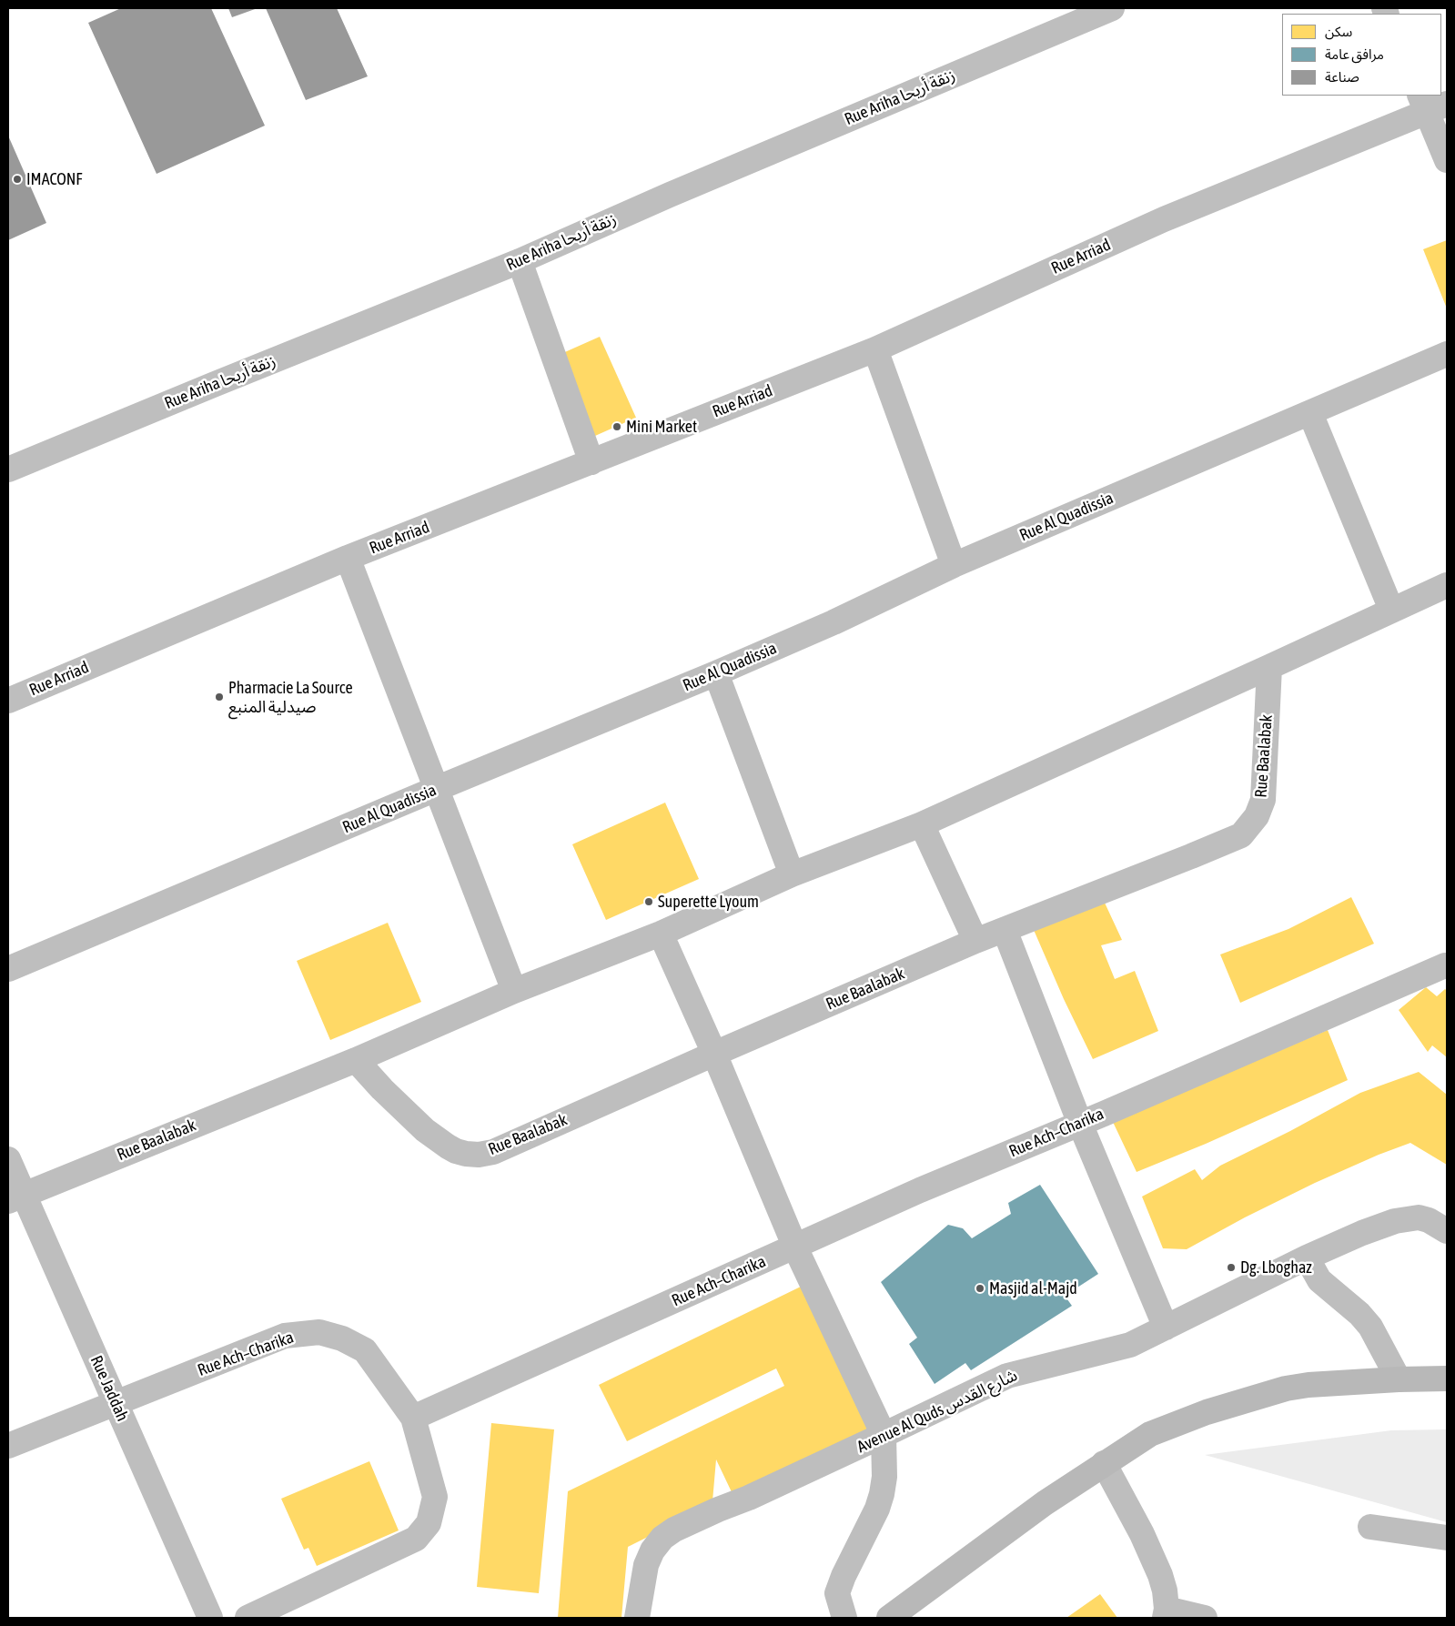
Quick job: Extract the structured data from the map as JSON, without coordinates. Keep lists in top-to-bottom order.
{
  "streets": {
    "street": [
      "Rue Ariha زنقة أريحا",
      "Rue Arriad",
      "Rue Al Quadissia",
      "Rue Baalabak",
      "Rue Ach–Charika",
      "Rue Jaddah",
      "Avenue Al Quds شارع القدس"
    ]
  },
  "crossings": [
    ["Rue Baalabak", "Rue Jaddah"],
    ["Rue Ach–Charika", "Rue Jaddah"]
  ],
  "places": [
    "IMACONF",
    "Mini Market",
    "Pharmacie La Source صيدلية المنبع",
    "Superette Lyoum",
    "Dg. Lboghaz",
    "Masjid al-Majd"
  ],
  "legend": ["سكن", "مرافق عامة", "صناعة"]
}
